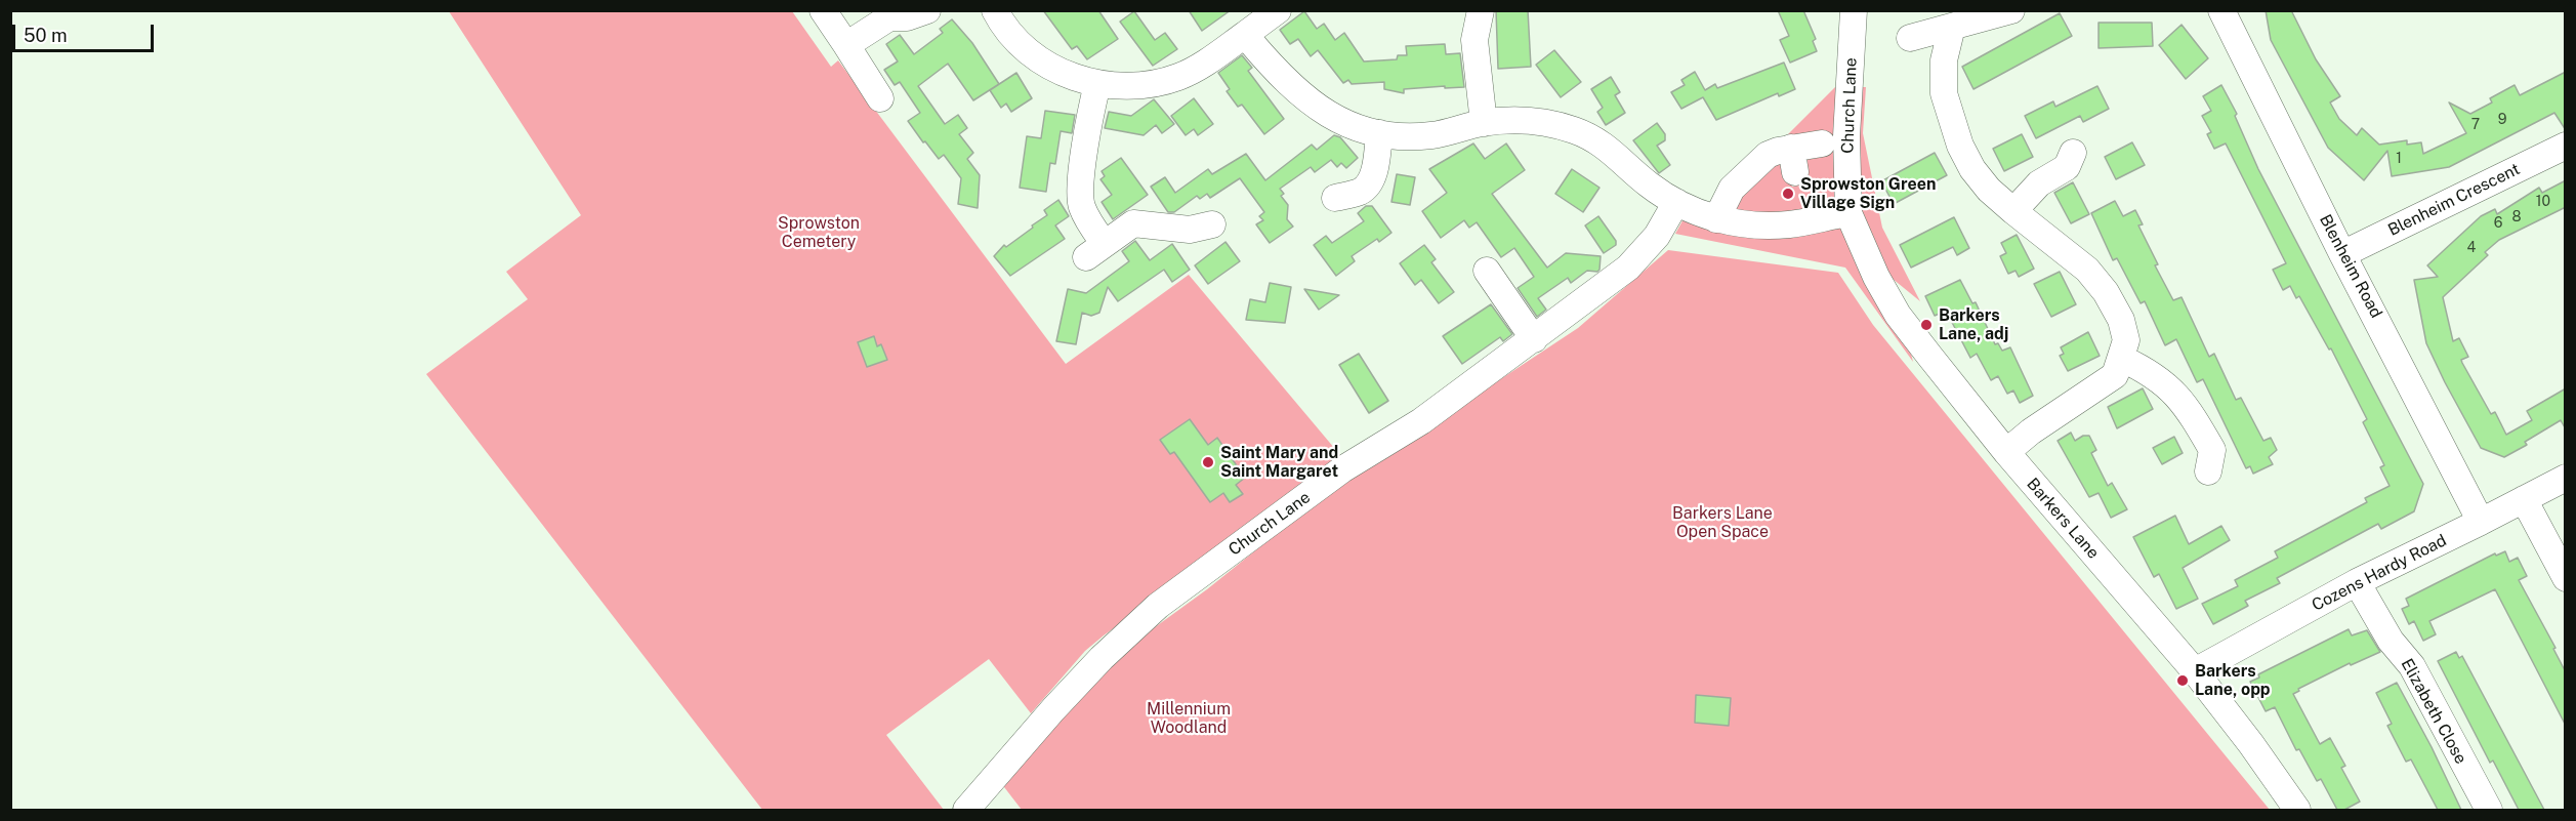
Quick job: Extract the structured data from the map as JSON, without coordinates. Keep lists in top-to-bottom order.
{
  "streets": {
    "street": [
      "Church Lane",
      "Blenheim Crescent",
      "Blenheim Road",
      "Barkers Lane",
      "Cozens Hardy Road",
      "Elizabeth Close"
    ]
  },
  "crossings": [
    ["Church Lane", "Barkers Lane"],
    ["Blenheim Crescent", "Blenheim Road"],
    ["Blenheim Road", "Cozens Hardy Road"],
    ["Barkers Lane", "Cozens Hardy Road"],
    ["Cozens Hardy Road", "Elizabeth Close"]
  ],
  "parks": ["Sprowston Cemetery", "Barkers Lane Open Space", "Millennium Woodland"],
  "places": [
    "Sprowston Green Village Sign",
    "Barkers Lane, adj",
    "Saint Mary and Saint Margaret",
    "Barkers Lane, opp"
  ],
  "house_numbers": [
    "9",
    "7",
    "1",
    "10",
    "8",
    "6",
    "4"
  ],
  "scale_bar": "50 m"
}
